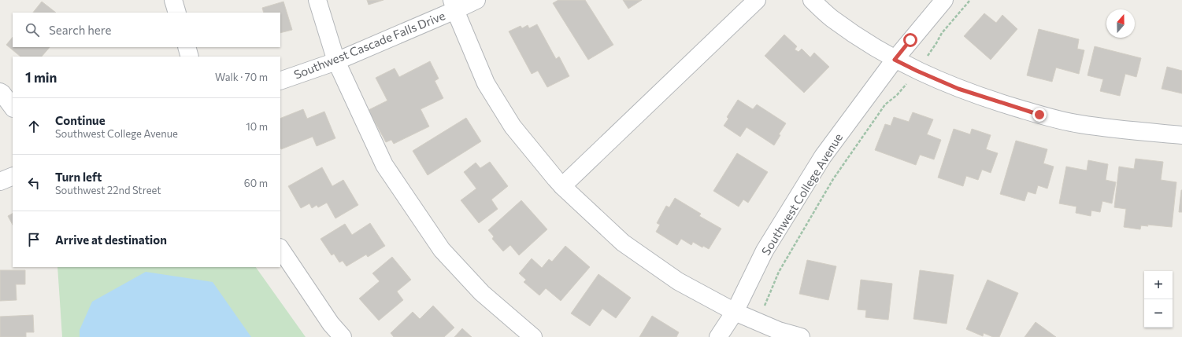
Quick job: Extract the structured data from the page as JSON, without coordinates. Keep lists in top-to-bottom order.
{
  "streets": {
    "street": ["Southwest Cascade Falls Drive", "Southwest College Avenue"]
  },
  "north": "top",
  "page": {
    "search": "Search here",
    "heading": ["1 min", "Walk · 70 m"],
    "list": [
      ["Continue", "Southwest College Avenue", "10 m"],
      ["Turn left", "Southwest 22nd Street", "60 m"],
      "Arrive at destination"
    ],
    "map_buttons": ["+", "−"]
  }
}
